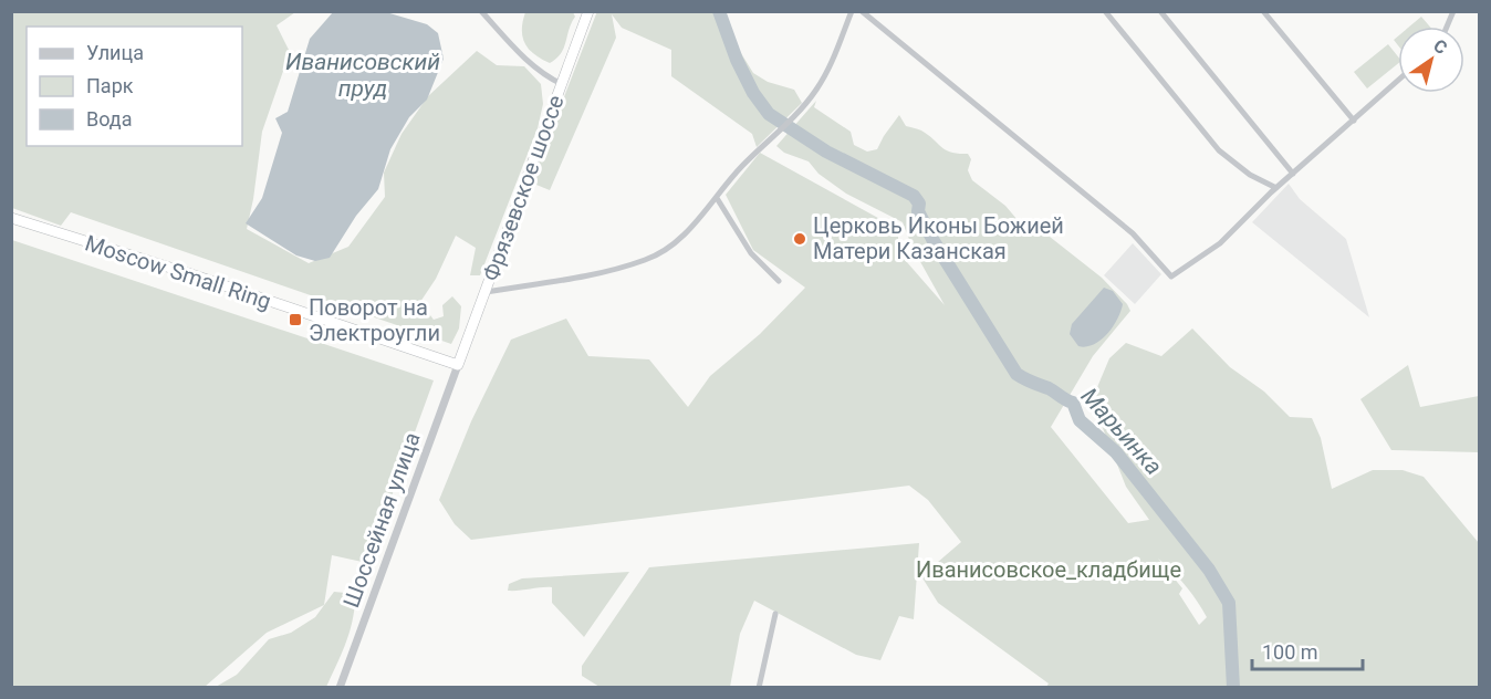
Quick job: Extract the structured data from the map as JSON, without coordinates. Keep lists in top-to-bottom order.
{
  "streets": {
    "highway": ["Фрязевское шоссе", "Moscow Small Ring"],
    "street": ["Шоссейная улица"]
  },
  "crossings": [
    ["Фрязевское шоссе", "Moscow Small Ring"],
    ["Фрязевское шоссе", "Шоссейная улица"],
    ["Moscow Small Ring", "Шоссейная улица"]
  ],
  "water": ["Иванисовский пруд", "Марьинка"],
  "parks": ["Иванисовское_кладбище"],
  "places": {
    "other": ["Церковь Иконы Божией Матери Казанская"],
    "transit": ["Поворот на Электроугли"]
  },
  "legend": ["Улица", "Парк", "Вода"],
  "scale_bar": "100 m",
  "north": "top right"
}
